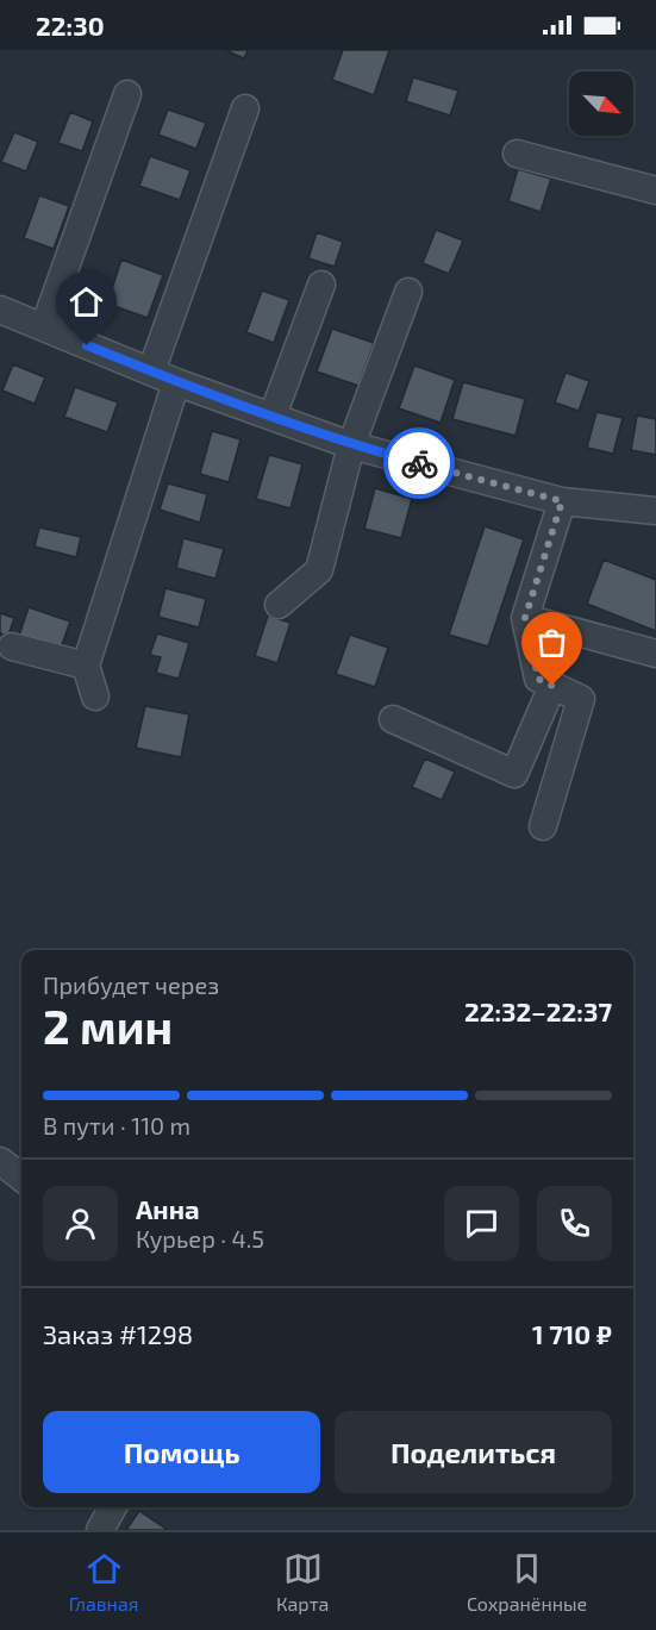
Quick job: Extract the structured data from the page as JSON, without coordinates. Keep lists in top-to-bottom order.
{
  "north": "bottom right",
  "page": {
    "status": "22:30",
    "heading": ["2 мин", "Прибудет через", "22:32–22:37"],
    "panel": [
      "Анна",
      "Курьер · 4.5",
      "Заказ #1298",
      "1 710 ₽"
    ],
    "bar": "В пути · 110 m",
    "buttons": ["Помощь", "Поделиться"],
    "tabs": ["Главная", "Карта", "Сохранённые"]
  }
}
